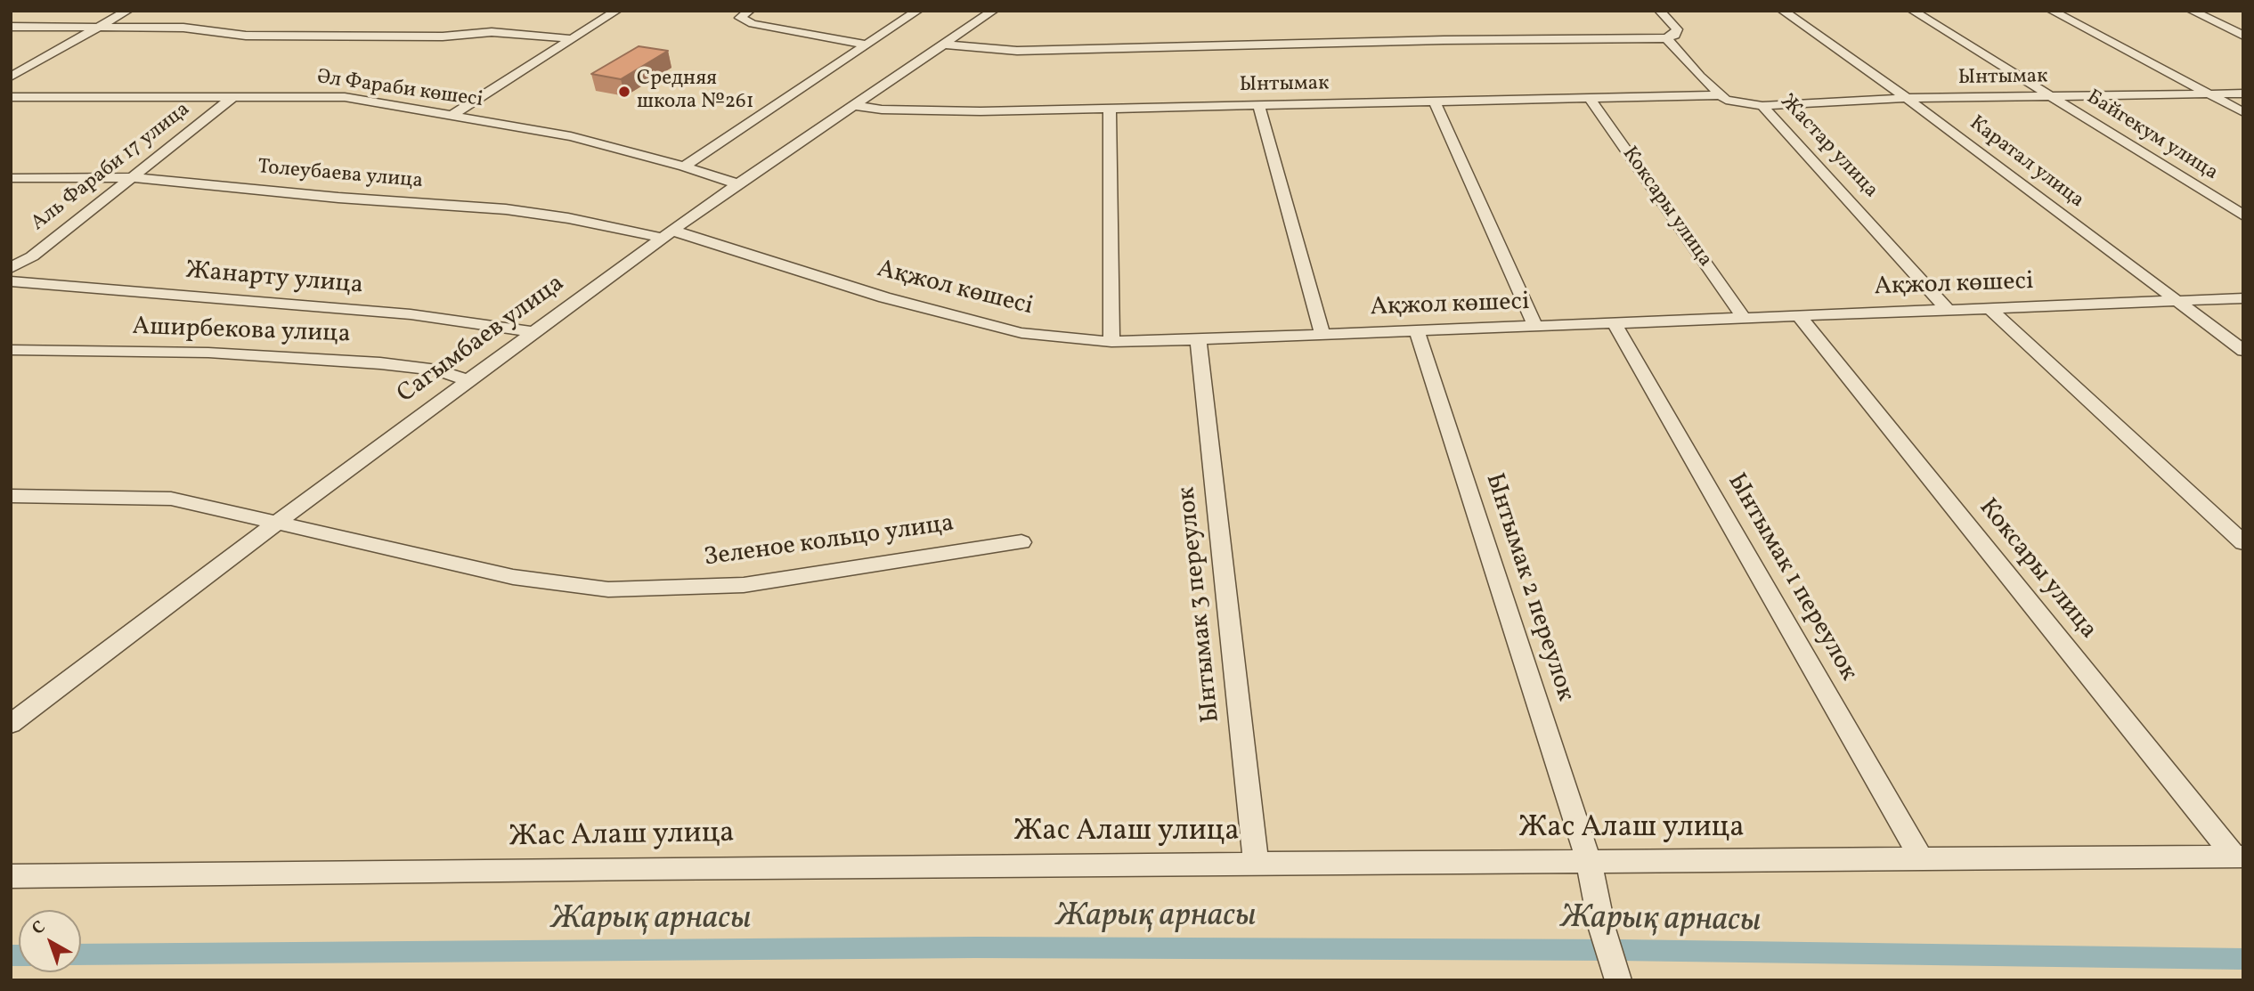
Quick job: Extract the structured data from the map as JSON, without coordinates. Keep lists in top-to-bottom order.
{
  "streets": {
    "street": [
      "Ынтымак",
      "Әл Фараби көшесі",
      "Байгекум улица",
      "Жастар улица",
      "Каратал улица",
      "Аль Фараби 17 улица",
      "Толеубаева улица",
      "Коксары улица",
      "Жанарту улица",
      "Ақжол көшесі",
      "Аширбекова улица",
      "Сагымбаев улица",
      "Зеленое кольцо улица",
      "Ынтымак 1 переулок",
      "Ынтымак 2 переулок",
      "Ынтымак 3 переулок",
      "Жас Алаш улица"
    ]
  },
  "crossings": [
    ["Ынтымак", "Байгекум улица"],
    ["Ынтымак", "Жастар улица"],
    ["Ынтымак", "Каратал улица"],
    ["Ынтымак", "Коксары улица"],
    ["Ынтымак", "Сагымбаев улица"],
    ["Әл Фараби көшесі", "Аль Фараби 17 улица"],
    ["Әл Фараби көшесі", "Сагымбаев улица"],
    ["Жастар улица", "Ақжол көшесі"],
    ["Каратал улица", "Ақжол көшесі"],
    ["Аль Фараби 17 улица", "Толеубаева улица"],
    ["Толеубаева улица", "Ақжол көшесі"],
    ["Толеубаева улица", "Сагымбаев улица"],
    ["Коксары улица", "Ақжол көшесі"],
    ["Коксары улица", "Жас Алаш улица"],
    ["Жанарту улица", "Сагымбаев улица"],
    ["Ақжол көшесі", "Сагымбаев улица"],
    ["Ақжол көшесі", "Ынтымак 1 переулок"],
    ["Ақжол көшесі", "Ынтымак 2 переулок"],
    ["Ақжол көшесі", "Ынтымак 3 переулок"],
    ["Аширбекова улица", "Сагымбаев улица"],
    ["Сагымбаев улица", "Зеленое кольцо улица"],
    ["Ынтымак 1 переулок", "Жас Алаш улица"],
    ["Ынтымак 2 переулок", "Жас Алаш улица"],
    ["Ынтымак 3 переулок", "Жас Алаш улица"]
  ],
  "water": ["Жарық арнасы"],
  "places": ["Средняя школа №261"],
  "north": "top left"
}
